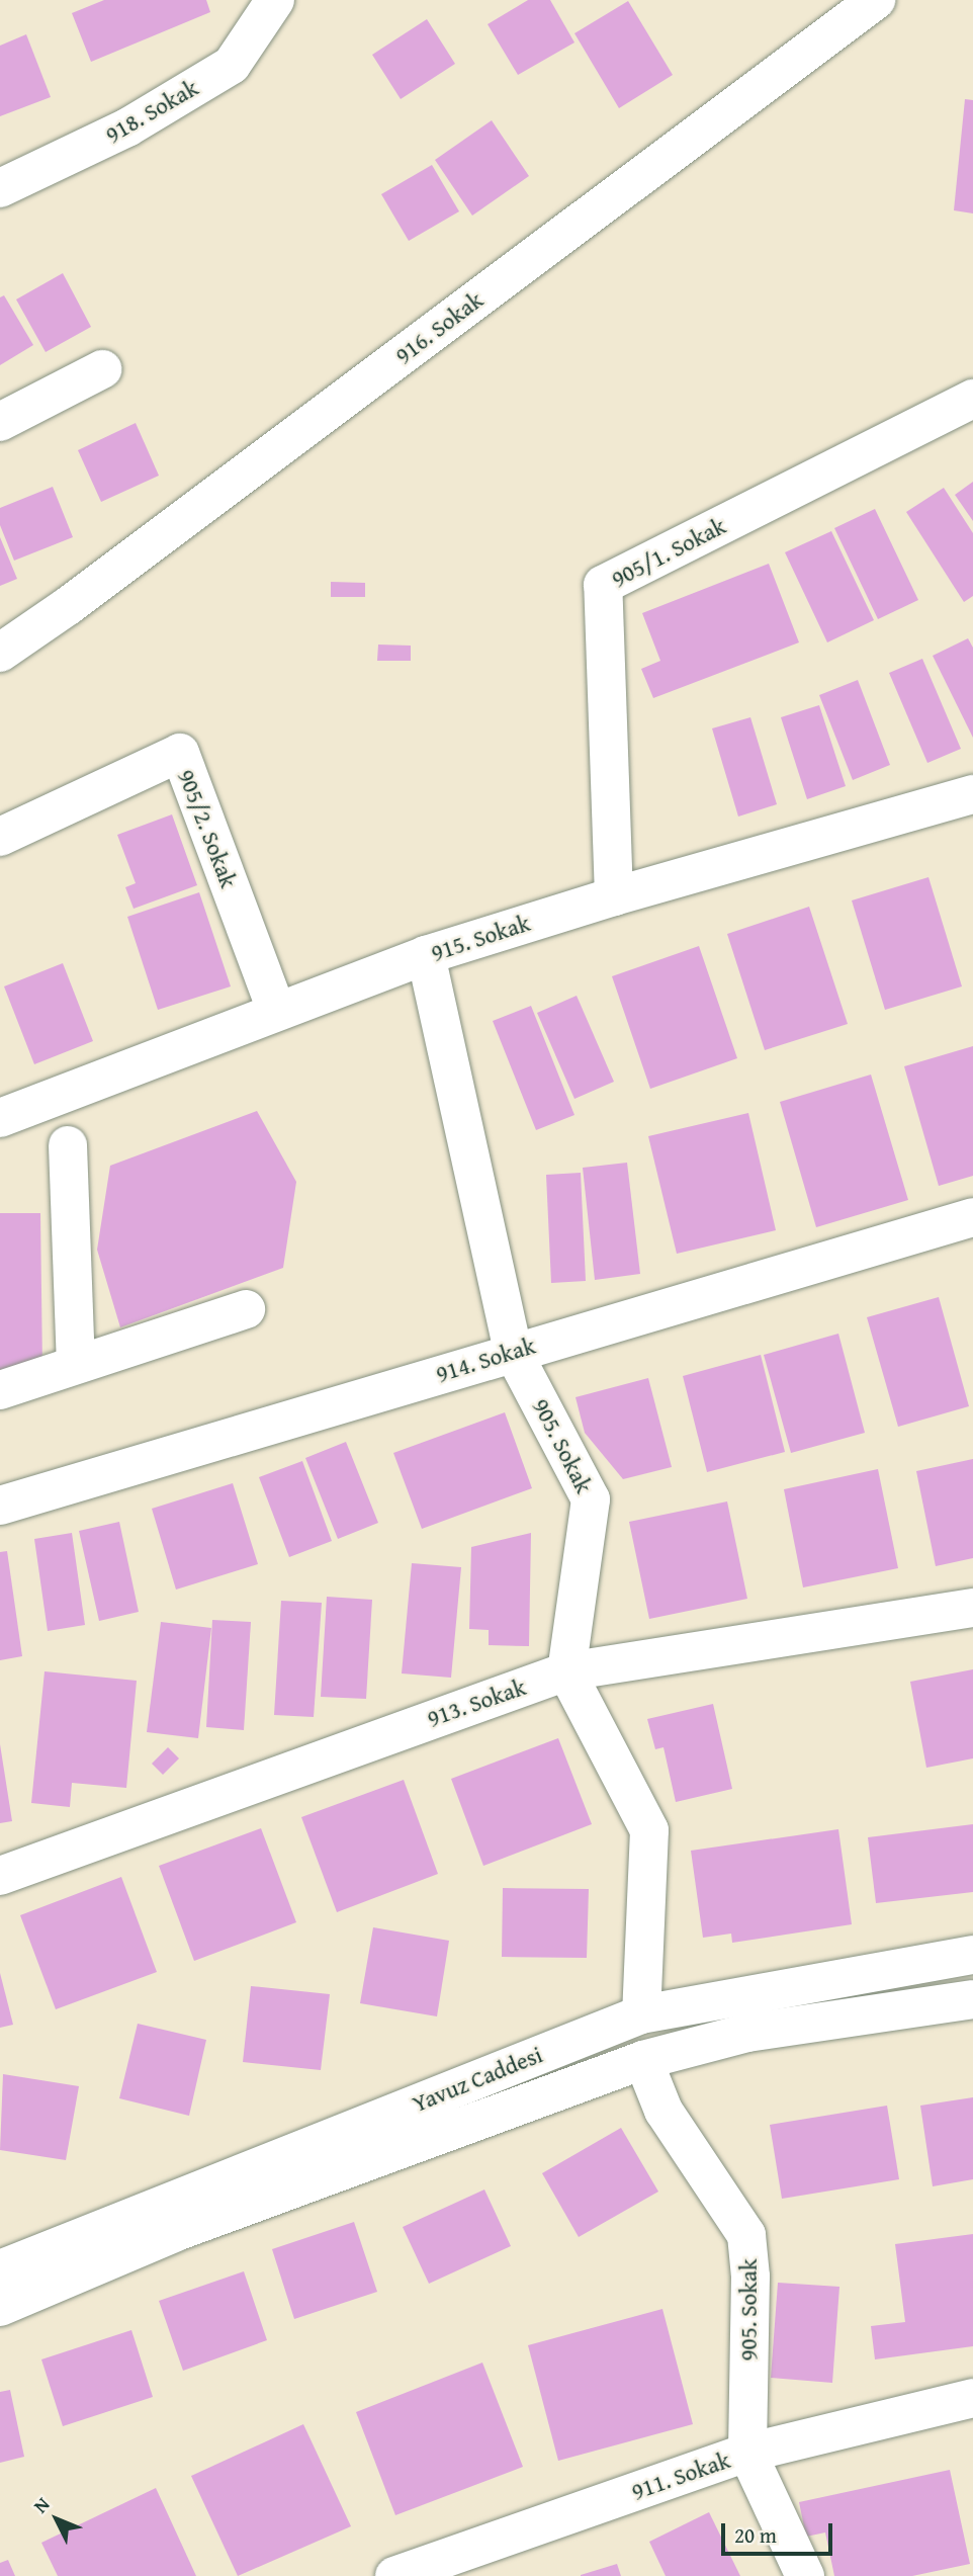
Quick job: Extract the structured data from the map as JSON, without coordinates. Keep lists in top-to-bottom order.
{
  "streets": {
    "street": [
      "918. Sokak",
      "916. Sokak",
      "905/1. Sokak",
      "905/2. Sokak",
      "915. Sokak",
      "914. Sokak",
      "905. Sokak",
      "913. Sokak",
      "Yavuz Caddesi",
      "911. Sokak"
    ]
  },
  "crossings": [
    ["905/1. Sokak", "915. Sokak"],
    ["905/2. Sokak", "915. Sokak"],
    ["915. Sokak", "905. Sokak"],
    ["914. Sokak", "905. Sokak"],
    ["905. Sokak", "913. Sokak"],
    ["905. Sokak", "Yavuz Caddesi"],
    ["905. Sokak", "911. Sokak"]
  ],
  "scale_bar": "20 m",
  "north": "top left"
}
